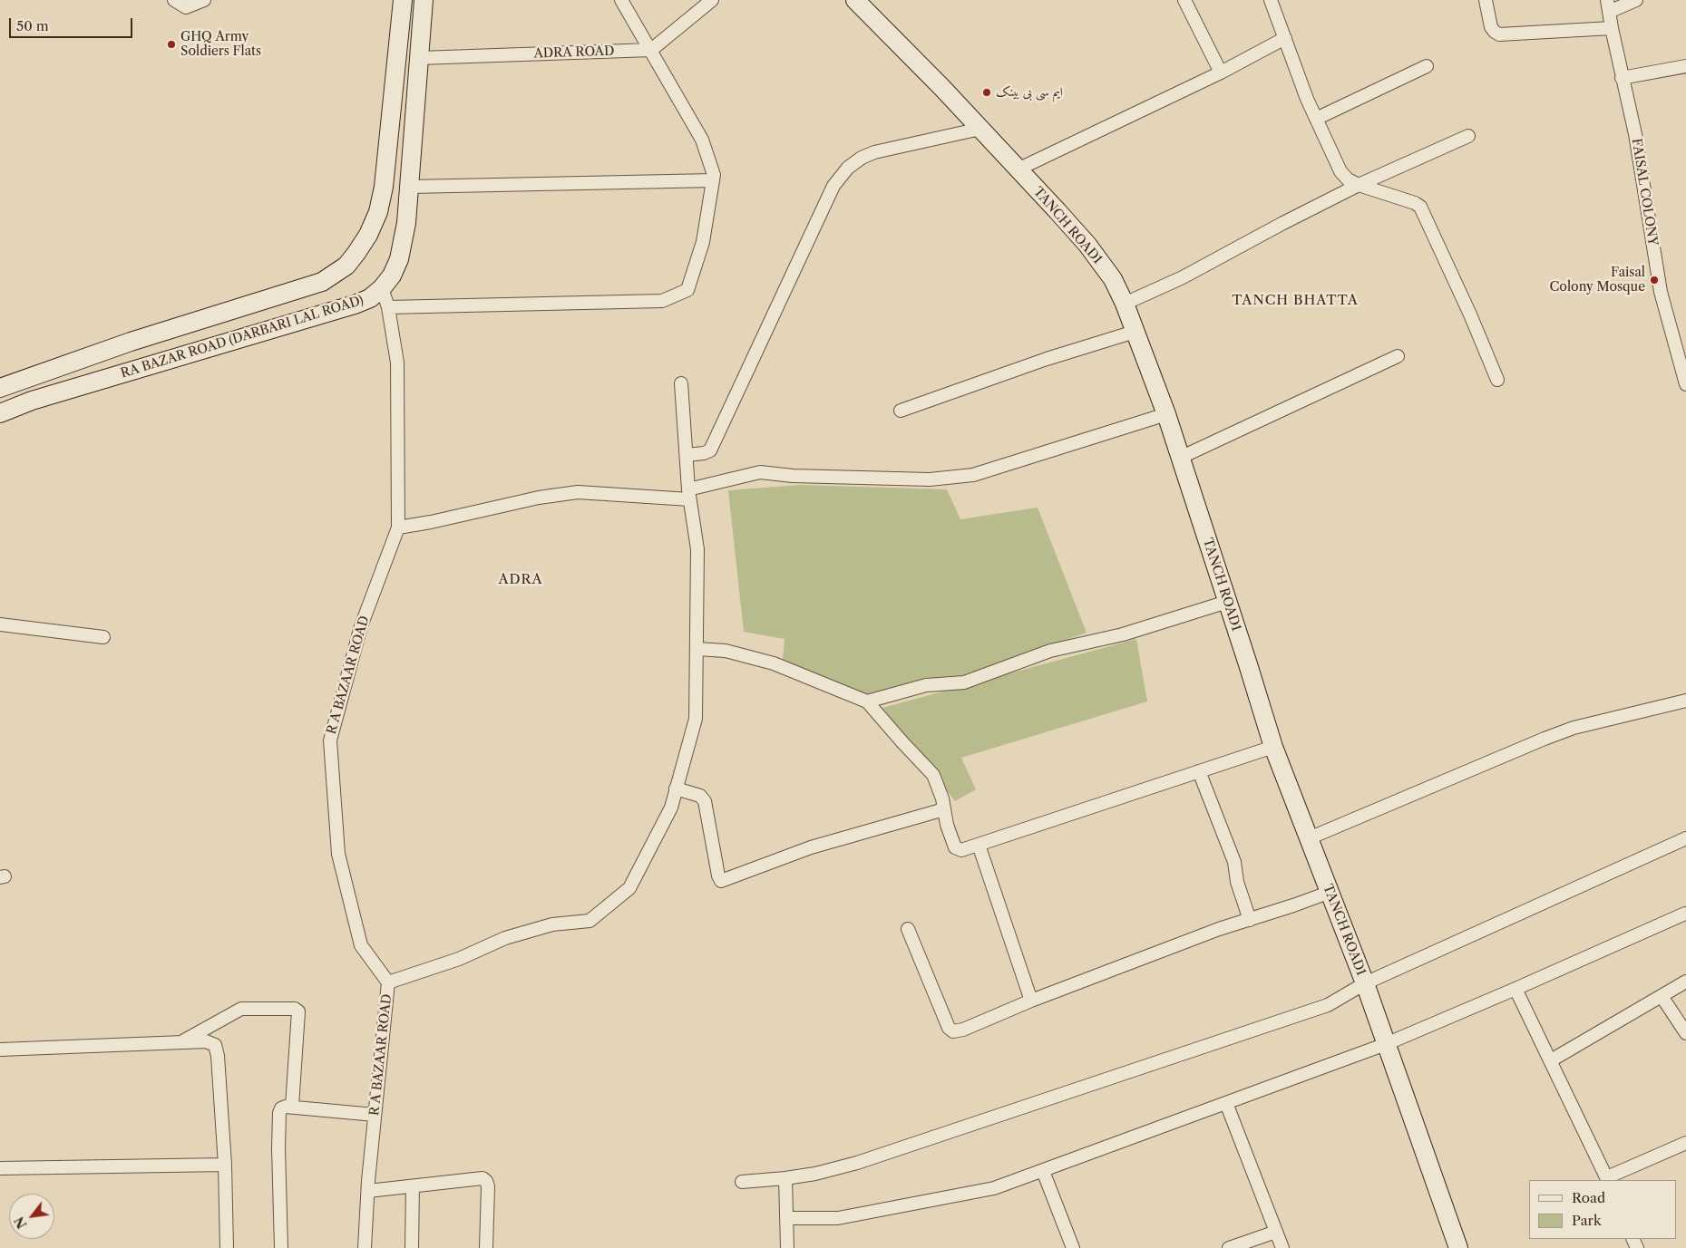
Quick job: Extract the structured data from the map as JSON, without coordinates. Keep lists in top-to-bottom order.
{
  "streets": {
    "street": [
      "ADRA ROAD",
      "FAISAL COLONY",
      "TANCH ROAD1",
      "RA BAZAR ROAD (DARBARI LAL ROAD)",
      "R A BAZAAR ROAD"
    ]
  },
  "crossings": [
    ["ADRA ROAD", "RA BAZAR ROAD (DARBARI LAL ROAD)"],
    ["RA BAZAR ROAD (DARBARI LAL ROAD)", "R A BAZAAR ROAD"]
  ],
  "districts": ["TANCH BHATTA", "ADRA"],
  "places": ["GHQ Army Soldiers Flats", "ایم سی بی بینک", "Faisal Colony Mosque"],
  "legend": ["Road", "Park"],
  "scale_bar": "50 m",
  "north": "bottom left"
}
